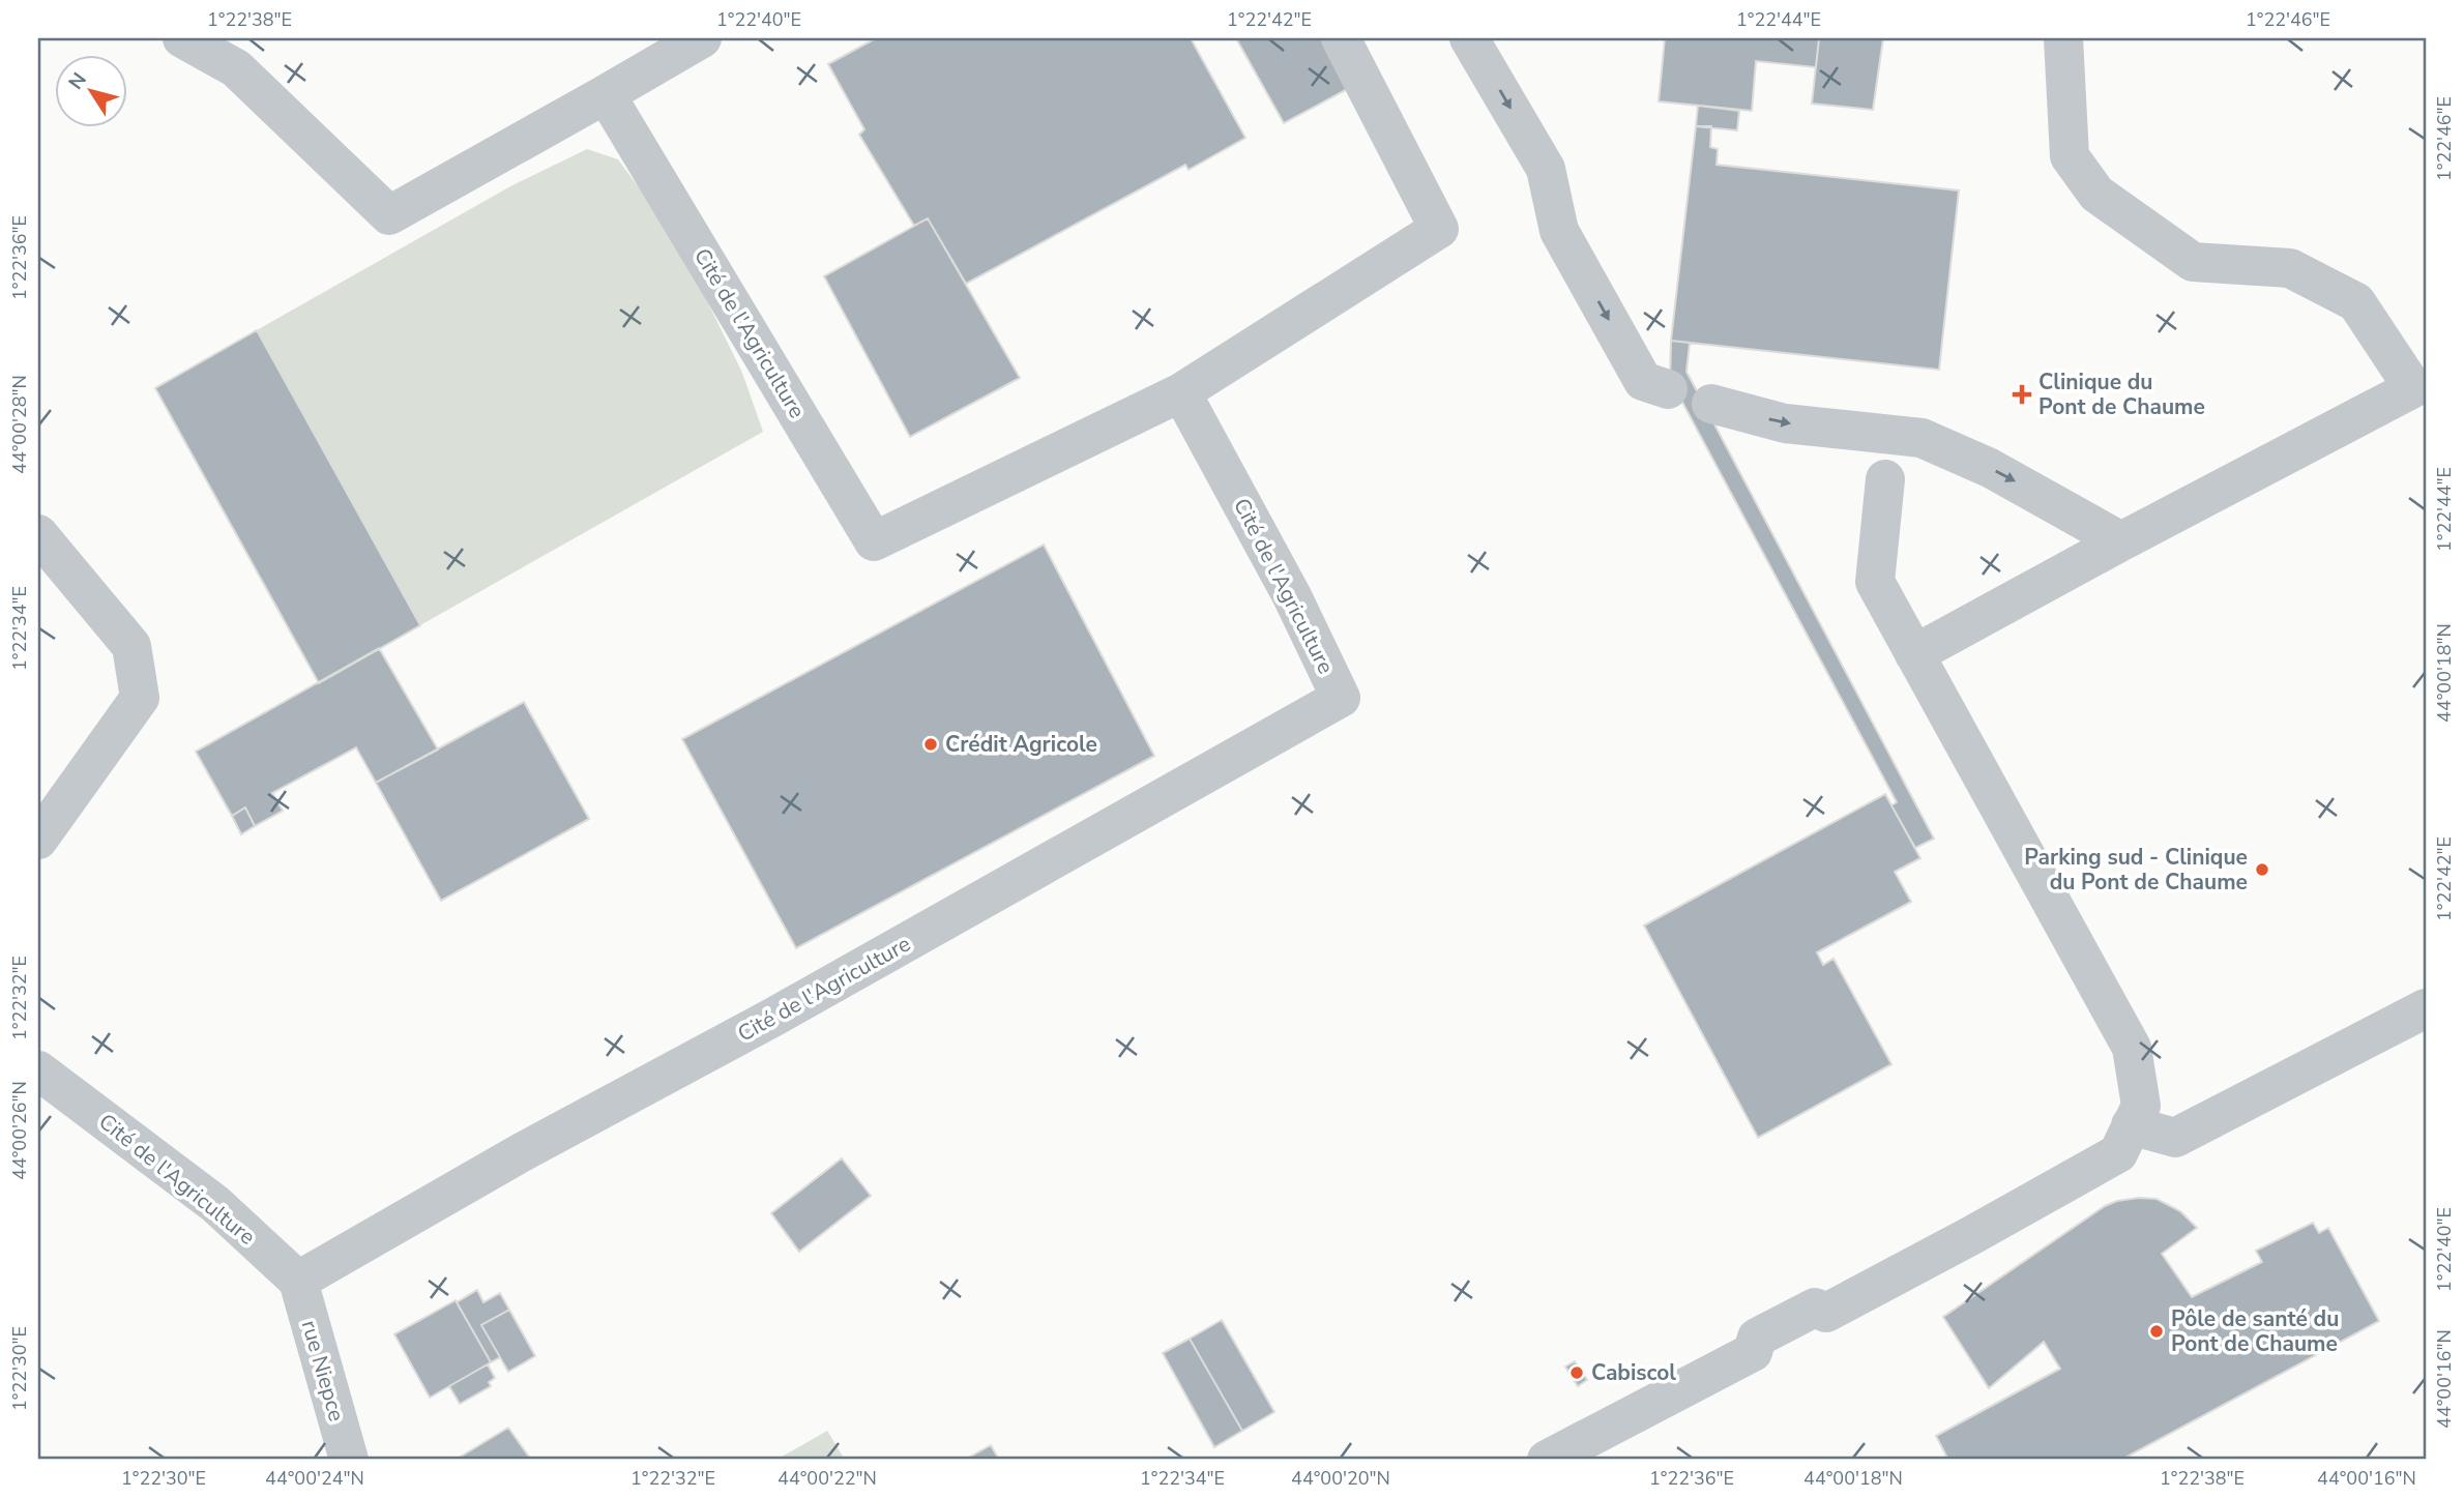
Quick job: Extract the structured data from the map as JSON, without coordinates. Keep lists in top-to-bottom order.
{
  "streets": {
    "street": ["Cité de l'Agriculture", "rue Niepce"]
  },
  "crossings": [
    ["Cité de l'Agriculture", "rue Niepce"]
  ],
  "places": {
    "health": ["Clinique du Pont de Chaume"],
    "other": [
      "Crédit Agricole",
      "Parking sud - Clinique du Pont de Chaume",
      "Pôle de santé du Pont de Chaume",
      "Cabiscol"
    ]
  },
  "north": "top left",
  "coordinates": [
    "1°22'38\"E",
    "1°22'40\"E",
    "1°22'42\"E",
    "1°22'44\"E",
    "1°22'46\"E",
    "1°22'36\"E",
    "44°00'28\"N",
    "1°22'34\"E",
    "44°00'18\"N",
    "1°22'32\"E",
    "44°00'26\"N",
    "1°22'30\"E",
    "44°00'16\"N",
    "44°00'24\"N",
    "44°00'22\"N",
    "44°00'20\"N"
  ]
}
